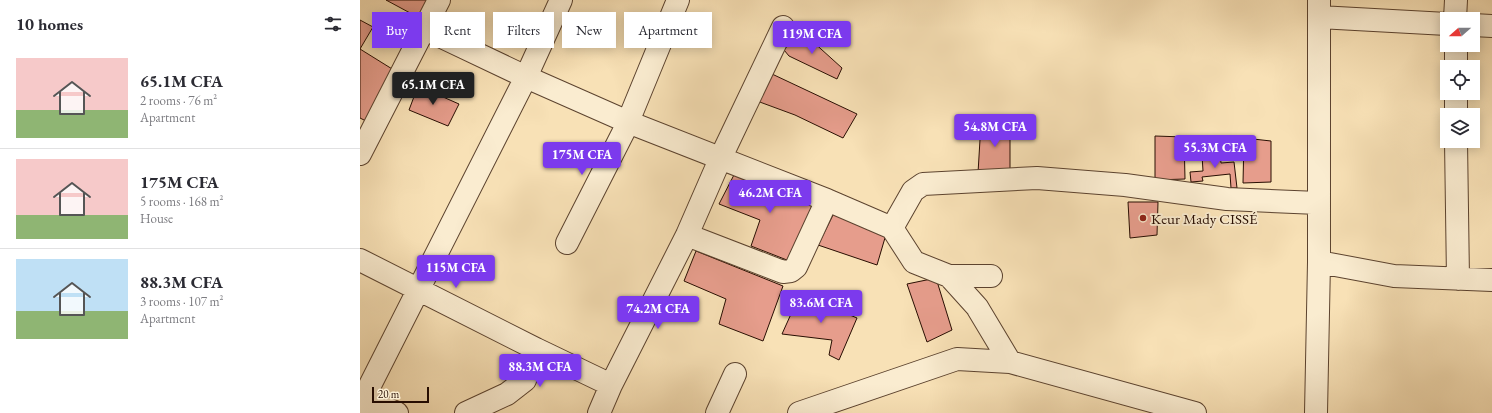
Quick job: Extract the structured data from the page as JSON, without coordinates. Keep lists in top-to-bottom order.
{
  "places": ["Keur Mady CISSÉ"],
  "scale_bar": "20 m",
  "north": "left",
  "page": {
    "heading": "10 homes",
    "chip": [
      "Buy",
      "Rent",
      "Filters",
      "New",
      "Apartment"
    ],
    "price": [
      "119M CFA",
      "65.1M CFA",
      "54.8M CFA",
      "55.3M CFA",
      "175M CFA",
      "46.2M CFA",
      "115M CFA",
      "83.6M CFA",
      "74.2M CFA",
      "88.3M CFA"
    ],
    "list": [
      {
        "name": "65.1M CFA",
        "note": "2 rooms · 76 m² · Apartment"
      },
      {
        "name": "175M CFA",
        "note": "5 rooms · 168 m² · House"
      },
      {
        "name": "88.3M CFA",
        "note": "3 rooms · 107 m² · Apartment"
      }
    ],
    "scale": "20 m"
  }
}
